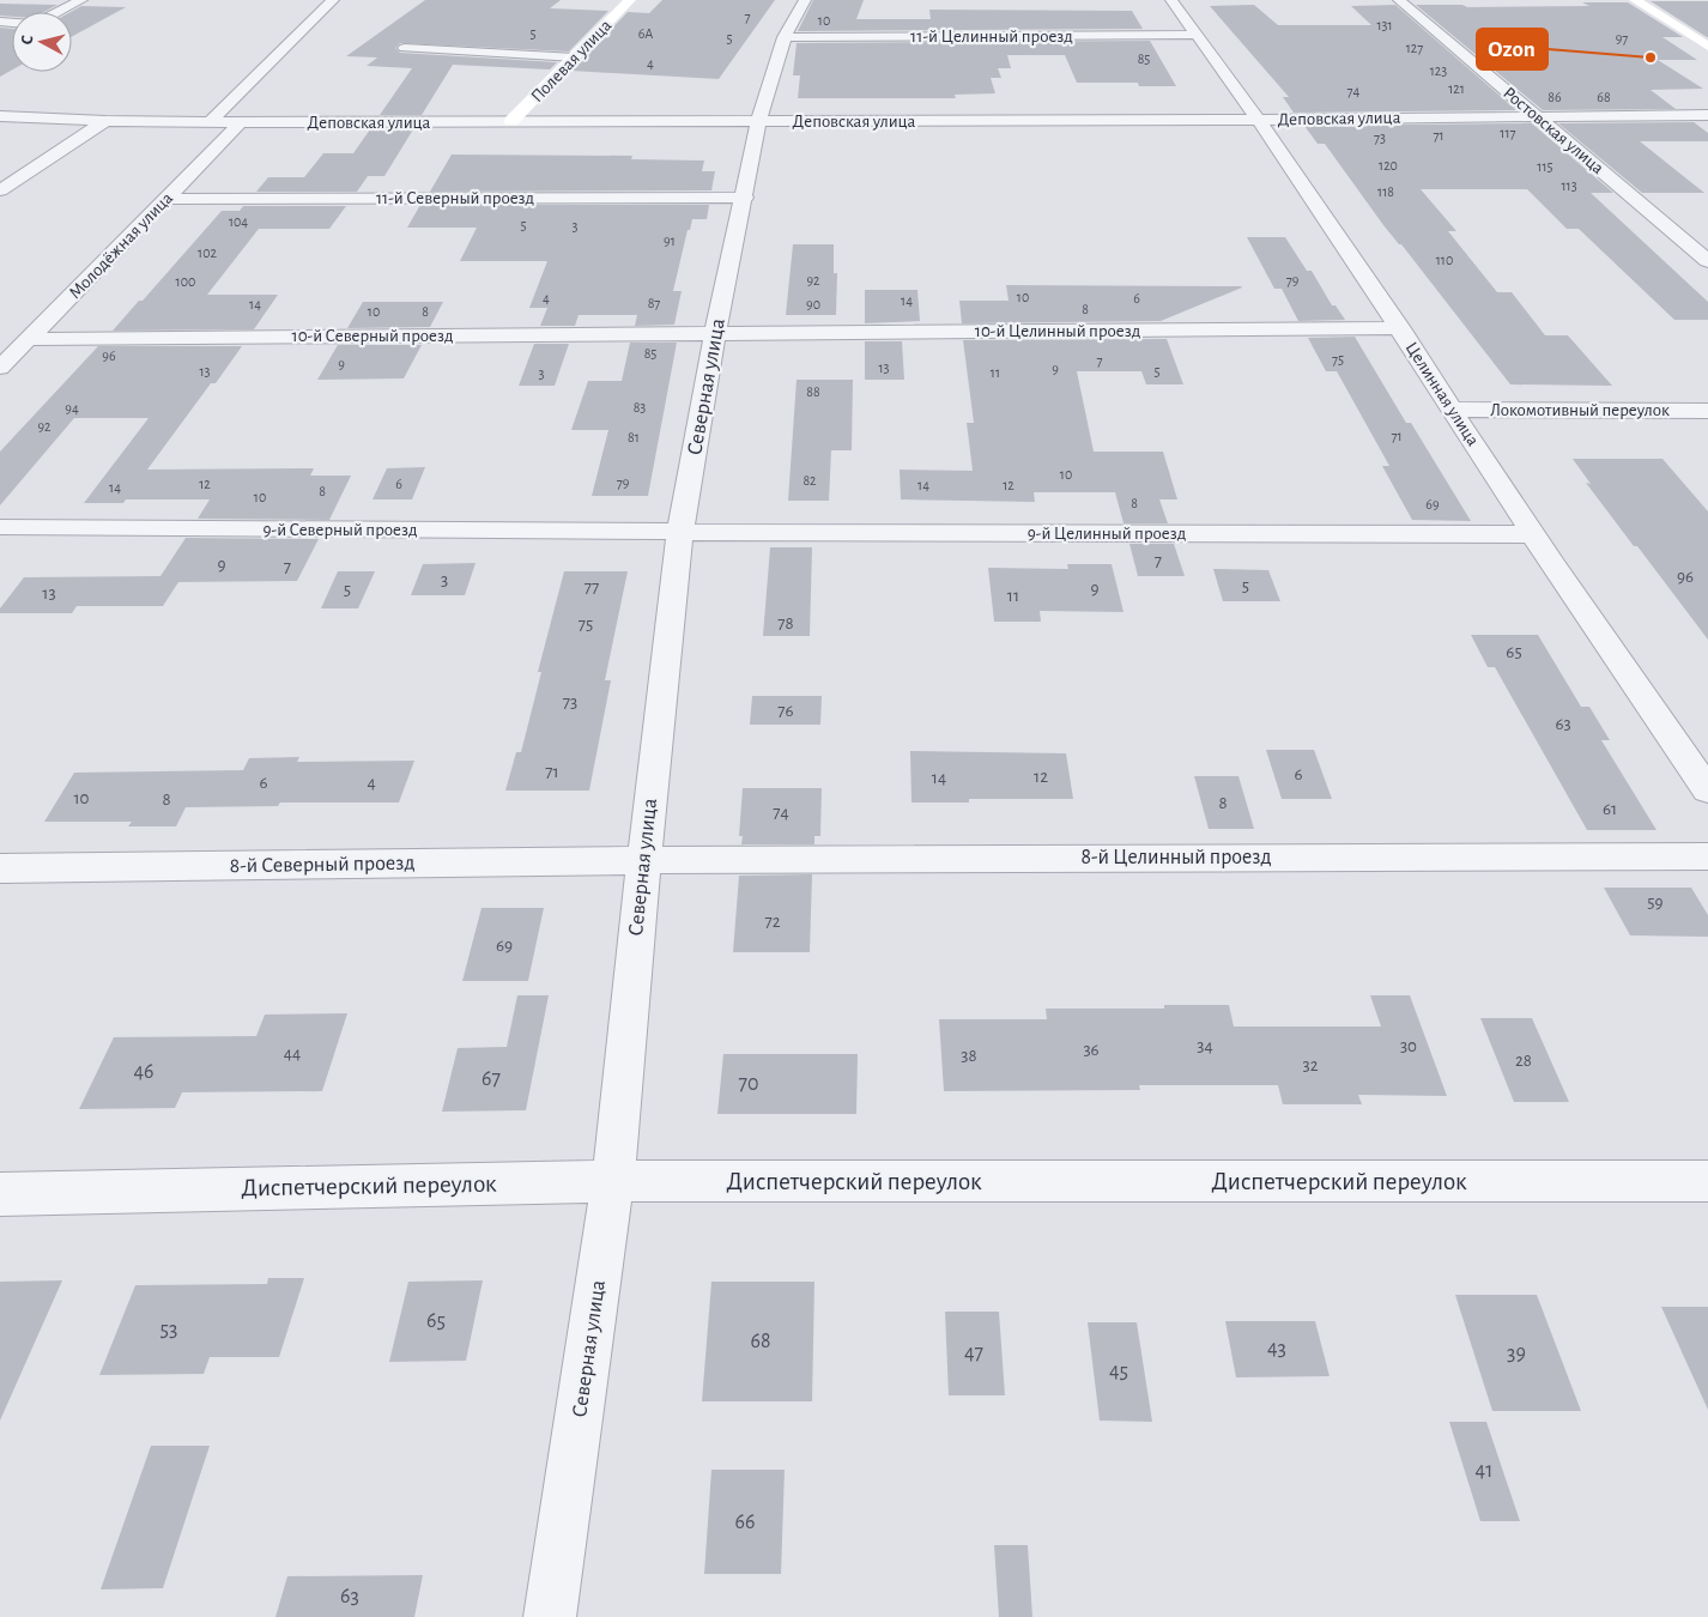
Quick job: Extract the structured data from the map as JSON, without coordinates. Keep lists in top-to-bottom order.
{
  "streets": {
    "street": [
      "11-й Целинный проезд",
      "Полевая улица",
      "Деповская улица",
      "Ростовская улица",
      "11-й Северный проезд",
      "Молодёжная улица",
      "10-й Целинный проезд",
      "10-й Северный проезд",
      "Северная улица",
      "Целинная улица",
      "Локомотивный переулок",
      "9-й Северный проезд",
      "9-й Целинный проезд",
      "8-й Целинный проезд",
      "8-й Северный проезд",
      "Диспетчерский переулок"
    ]
  },
  "crossings": [
    ["11-й Целинный проезд", "Северная улица"],
    ["11-й Целинный проезд", "Целинная улица"],
    ["Полевая улица", "Деповская улица"],
    ["Деповская улица", "Ростовская улица"],
    ["Деповская улица", "Молодёжная улица"],
    ["Деповская улица", "Северная улица"],
    ["Деповская улица", "Целинная улица"],
    ["11-й Северный проезд", "Молодёжная улица"],
    ["11-й Северный проезд", "Северная улица"],
    ["Молодёжная улица", "10-й Северный проезд"],
    ["10-й Целинный проезд", "10-й Северный проезд"],
    ["10-й Целинный проезд", "Северная улица"],
    ["10-й Целинный проезд", "Целинная улица"],
    ["10-й Северный проезд", "Северная улица"],
    ["Северная улица", "9-й Северный проезд"],
    ["Северная улица", "9-й Целинный проезд"],
    ["Северная улица", "8-й Целинный проезд"],
    ["Северная улица", "8-й Северный проезд"],
    ["Северная улица", "Диспетчерский переулок"],
    ["Целинная улица", "Локомотивный переулок"],
    ["Целинная улица", "9-й Целинный проезд"],
    ["9-й Северный проезд", "9-й Целинный проезд"],
    ["8-й Целинный проезд", "8-й Северный проезд"]
  ],
  "places": ["Ozon"],
  "house_numbers": [
    "7",
    "10",
    "131",
    "5",
    "6А",
    "5",
    "97",
    "127",
    "85",
    "4",
    "123",
    "121",
    "74",
    "86",
    "68",
    "117",
    "71",
    "73",
    "120",
    "115",
    "113",
    "118",
    "104",
    "5",
    "3",
    "91",
    "102",
    "110",
    "92",
    "79",
    "100",
    "10",
    "4",
    "6",
    "14",
    "87",
    "14",
    "90",
    "8",
    "10",
    "8",
    "85",
    "96",
    "75",
    "7",
    "9",
    "13",
    "9",
    "13",
    "5",
    "11",
    "3",
    "88",
    "83",
    "94",
    "92",
    "71",
    "81",
    "10",
    "82",
    "79",
    "12",
    "6",
    "14",
    "12",
    "14",
    "8",
    "10",
    "8",
    "69",
    "7",
    "9",
    "7",
    "96",
    "3",
    "5",
    "77",
    "9",
    "5",
    "13",
    "11",
    "78",
    "75",
    "65",
    "73",
    "76",
    "63",
    "71",
    "6",
    "12",
    "14",
    "6",
    "4",
    "10",
    "8",
    "8",
    "61",
    "74",
    "59",
    "72",
    "69",
    "34",
    "30",
    "36",
    "44",
    "38",
    "28",
    "32",
    "46",
    "67",
    "70",
    "65",
    "53",
    "68",
    "43",
    "47",
    "39",
    "45",
    "41",
    "66",
    "63"
  ],
  "north": "left"
}
